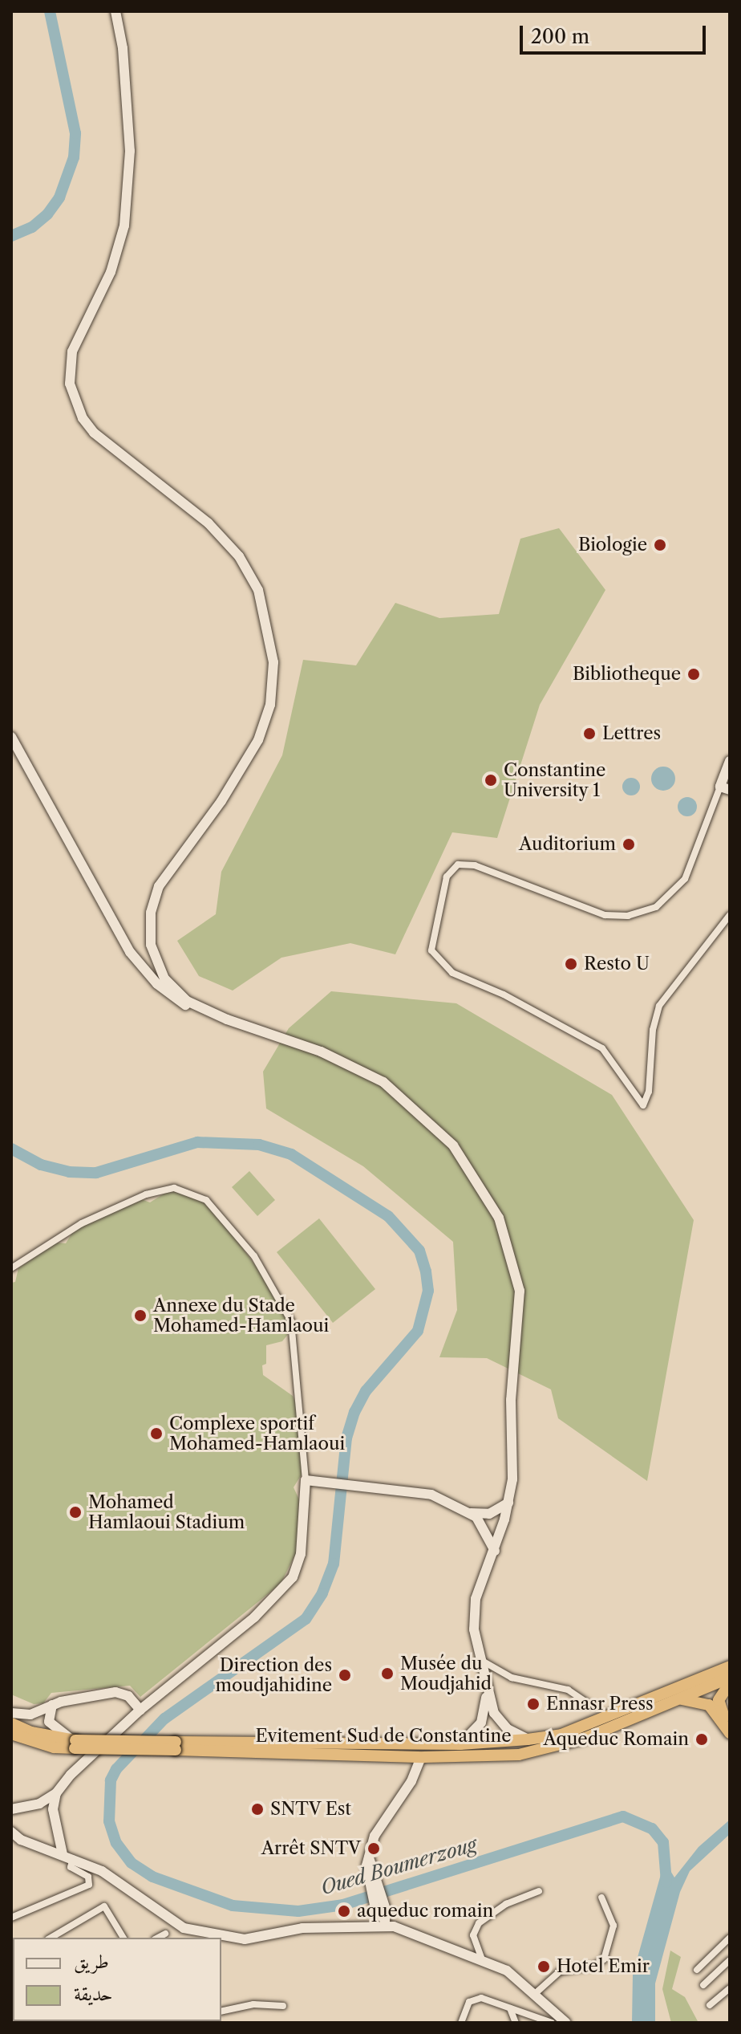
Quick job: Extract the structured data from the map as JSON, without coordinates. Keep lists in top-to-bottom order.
{
  "streets": {
    "highway": ["Evitement Sud de Constantine"]
  },
  "water": ["Oued Boumerzoug"],
  "places": [
    "Biologie",
    "Bibliotheque",
    "Lettres",
    "Constantine University 1",
    "Auditorium",
    "Resto U",
    "Annexe du Stade Mohamed-Hamlaoui",
    "Complexe sportif Mohamed-Hamlaoui",
    "Mohamed Hamlaoui Stadium",
    "Musée du Moudjahid",
    "Direction des moudjahidine",
    "Ennasr Press",
    "Aqueduc Romain",
    "SNTV Est",
    "Arrêt SNTV",
    "aqueduc romain",
    "Hotel Emir"
  ],
  "legend": ["طريق", "حديقة"],
  "scale_bar": "200 m"
}
